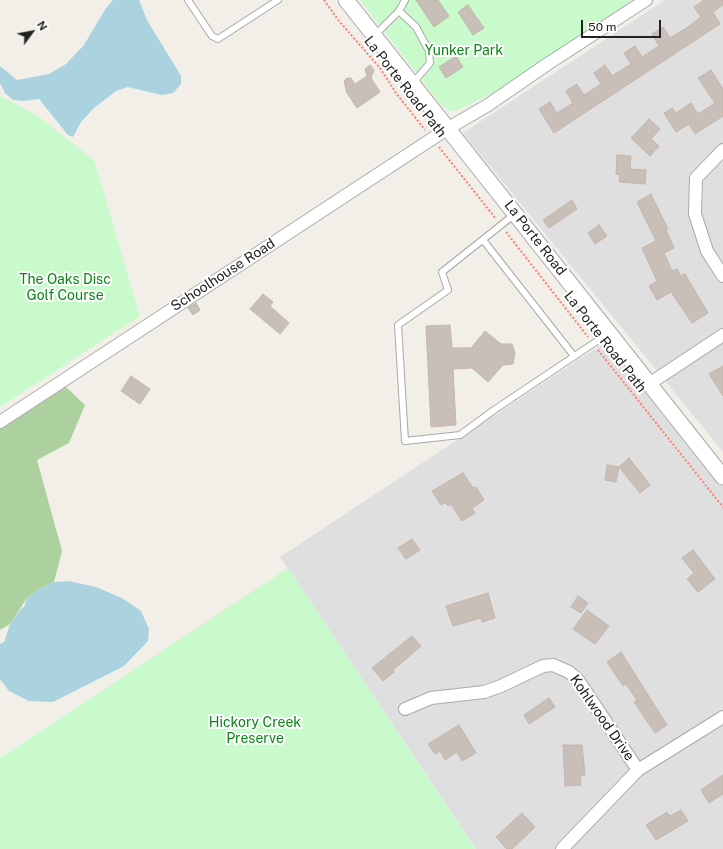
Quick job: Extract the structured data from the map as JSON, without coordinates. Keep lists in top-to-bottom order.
{
  "streets": {
    "street": ["La Porte Road", "Schoolhouse Road", "Kohlwood Drive"],
    "path": ["La Porte Road Path"]
  },
  "crossings": [
    ["La Porte Road Path", "Schoolhouse Road"],
    ["La Porte Road", "Schoolhouse Road"]
  ],
  "parks": ["Yunker Park", "The Oaks Disc Golf Course", "Hickory Creek Preserve"],
  "scale_bar": "50 m",
  "north": "top right"
}
